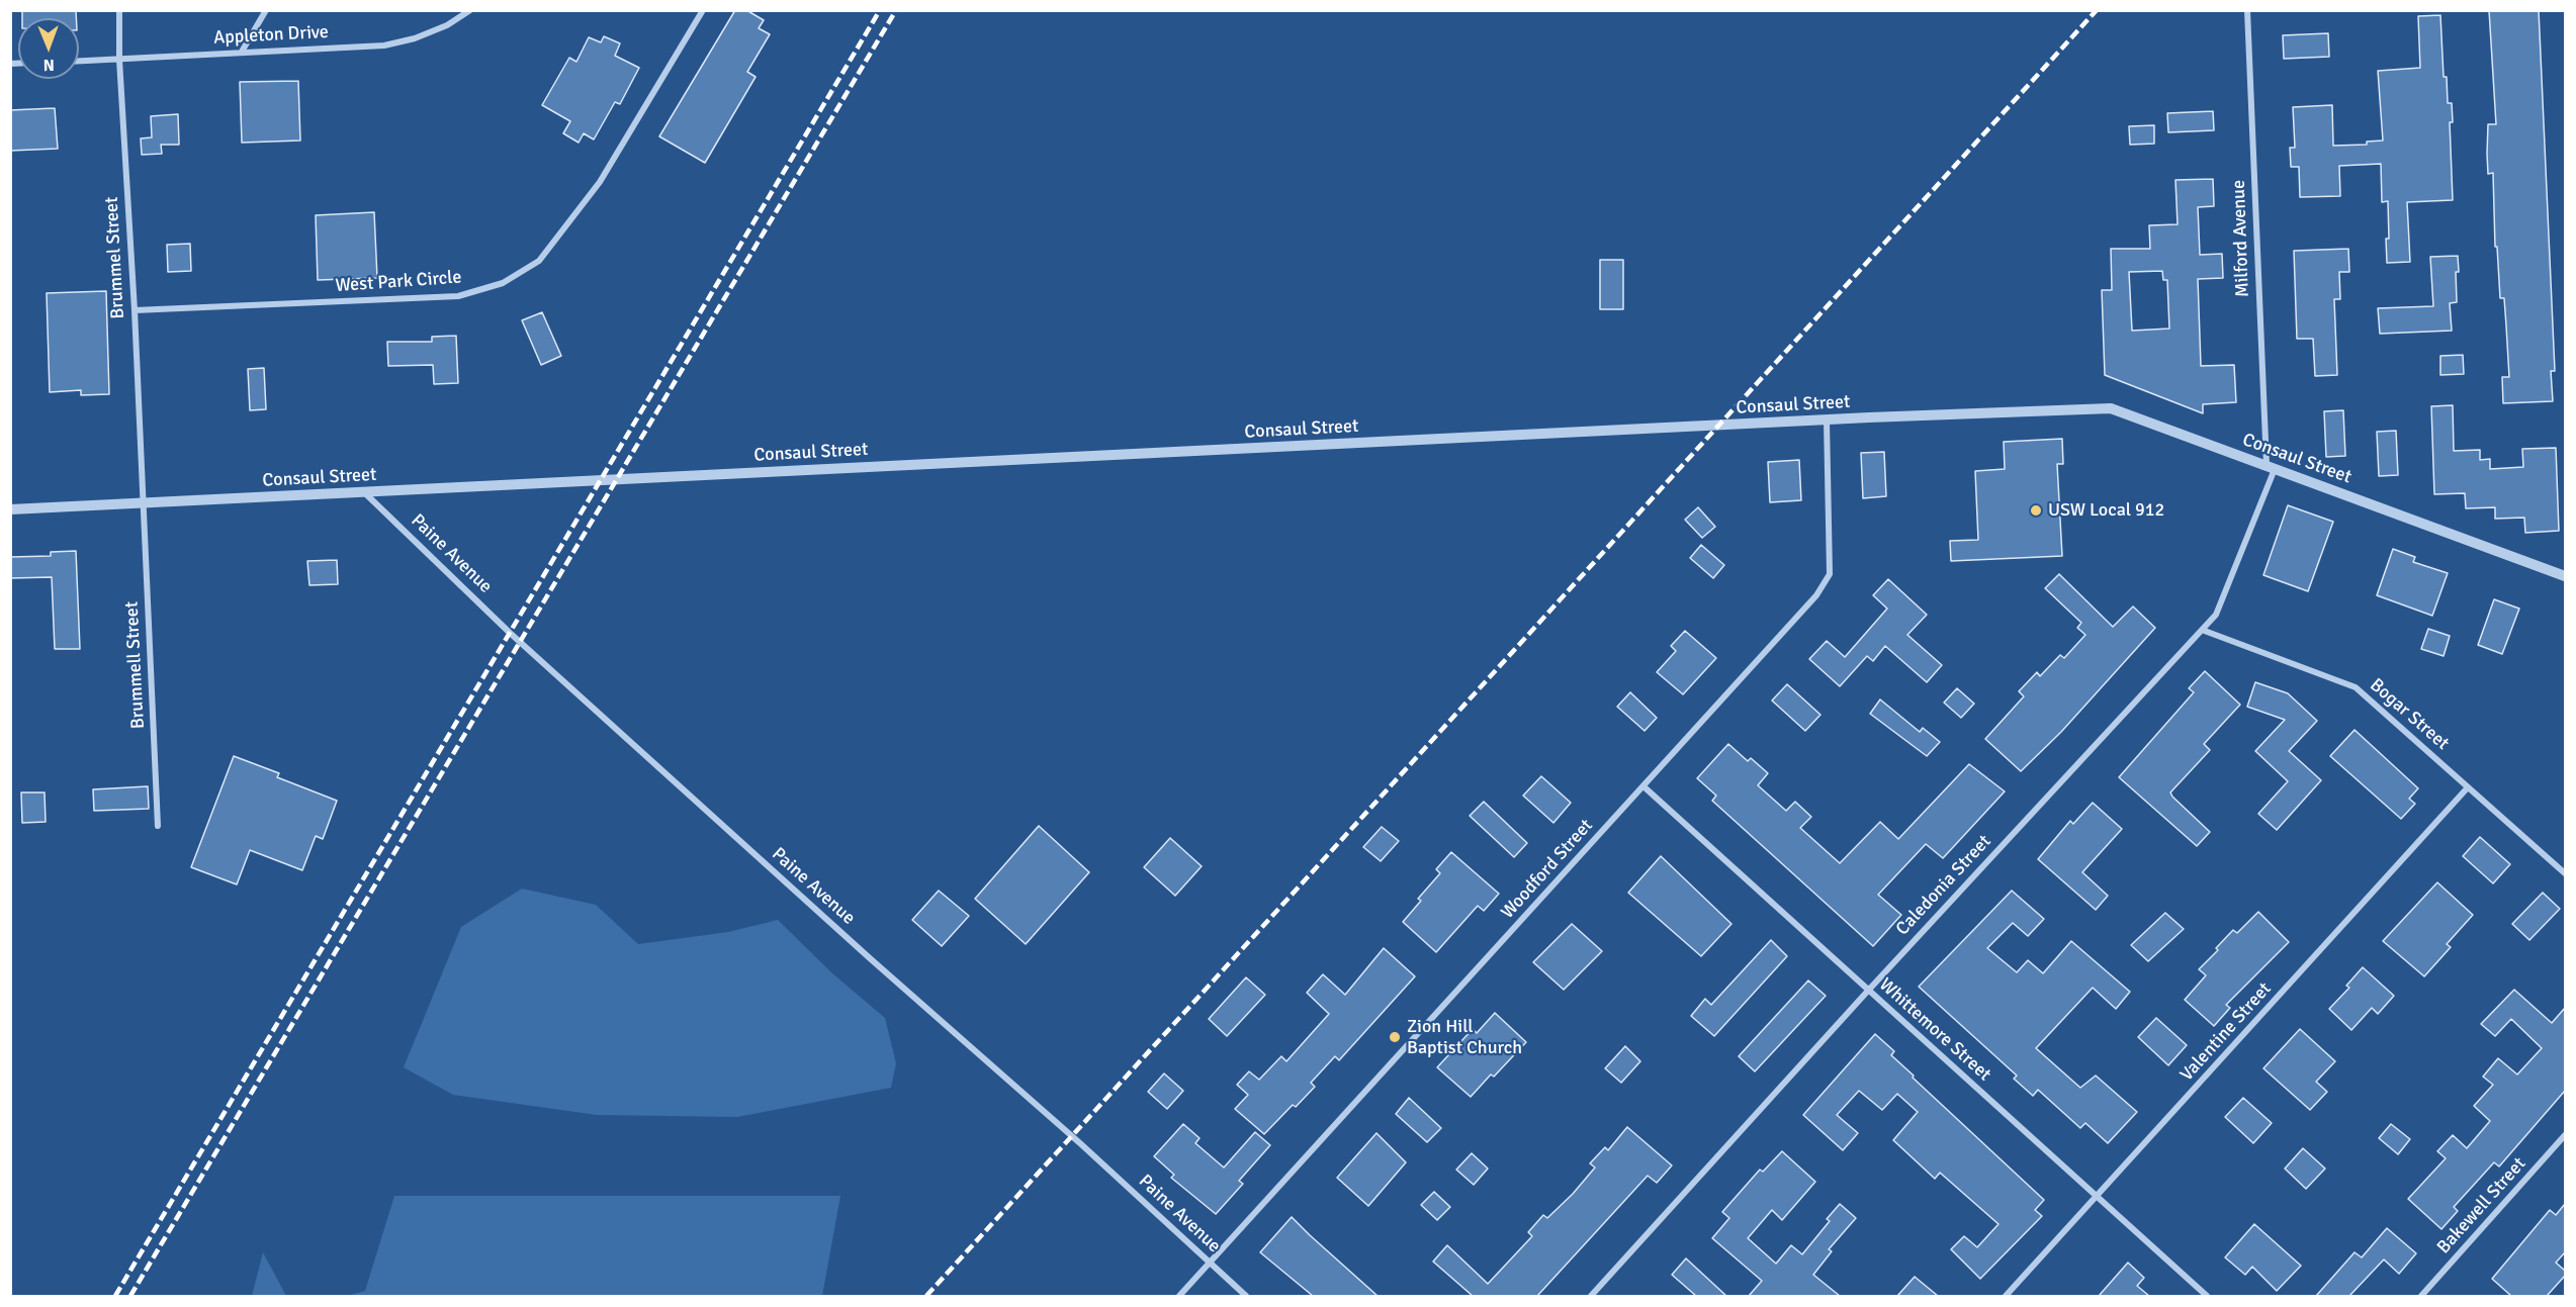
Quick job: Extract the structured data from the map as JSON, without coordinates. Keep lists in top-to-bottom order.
{
  "streets": {
    "street": [
      "Appleton Drive",
      "Milford Avenue",
      "Brummel Street",
      "West Park Circle",
      "Consaul Street",
      "Paine Avenue",
      "Brummell Street",
      "Bogar Street",
      "Woodford Street",
      "Caledonia Street",
      "Whittemore Street",
      "Valentine Street",
      "Bakewell Street"
    ]
  },
  "crossings": [
    ["Appleton Drive", "Brummel Street"],
    ["Milford Avenue", "Consaul Street"],
    ["Milford Avenue", "Caledonia Street"],
    ["Brummel Street", "West Park Circle"],
    ["Brummel Street", "Consaul Street"],
    ["Brummel Street", "Brummell Street"],
    ["Consaul Street", "Paine Avenue"],
    ["Consaul Street", "Brummell Street"],
    ["Consaul Street", "Woodford Street"],
    ["Consaul Street", "Caledonia Street"],
    ["Paine Avenue", "Woodford Street"],
    ["Bogar Street", "Caledonia Street"],
    ["Bogar Street", "Valentine Street"],
    ["Woodford Street", "Whittemore Street"],
    ["Caledonia Street", "Whittemore Street"],
    ["Whittemore Street", "Valentine Street"]
  ],
  "places": ["USW Local 912", "Zion Hill Baptist Church"],
  "north": "bottom"
}
